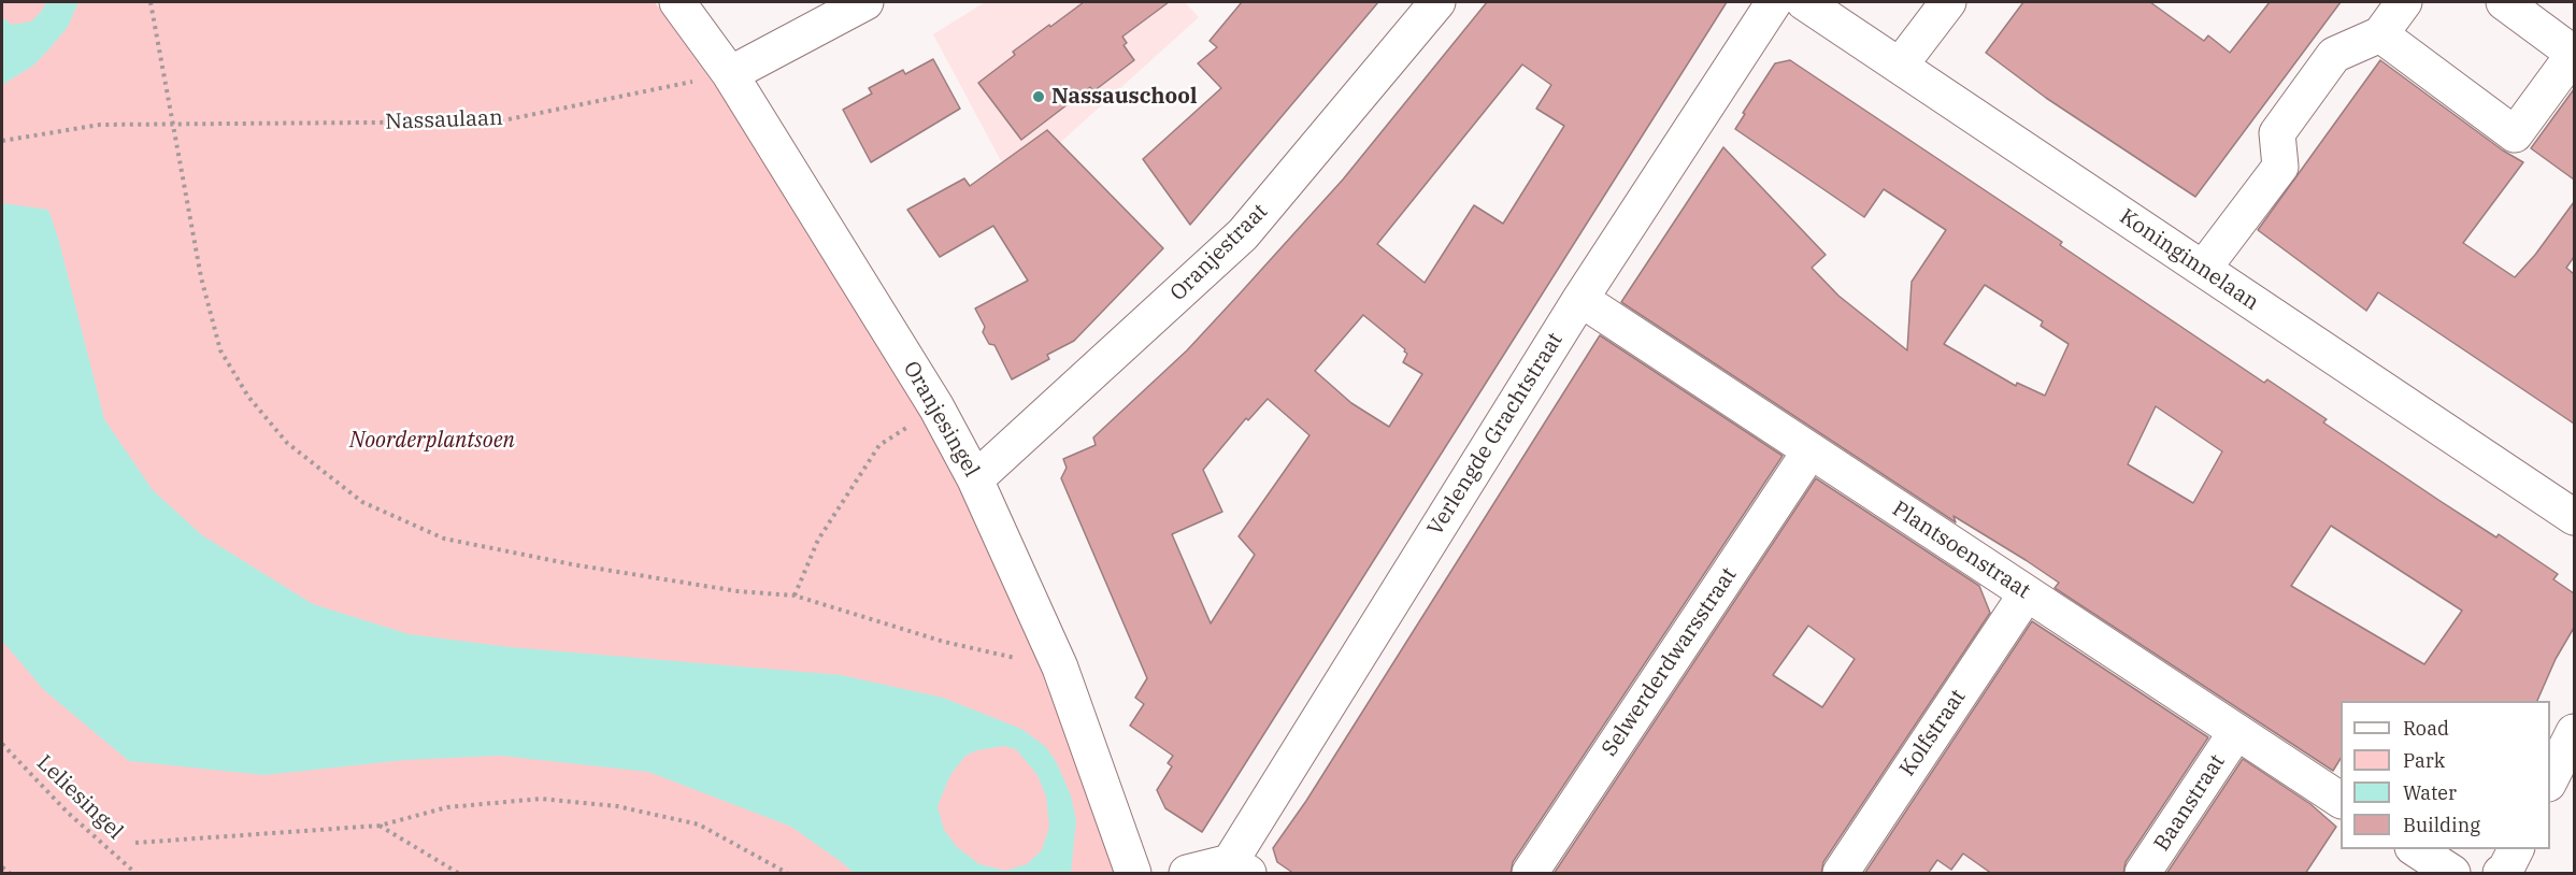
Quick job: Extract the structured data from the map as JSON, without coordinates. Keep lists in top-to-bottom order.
{
  "streets": {
    "street": [
      "Oranjestraat",
      "Koninginnelaan",
      "Oranjesingel",
      "Verlengde Grachtstraat",
      "Plantsoenstraat",
      "Selwerderdwarsstraat",
      "Kolfstraat",
      "Baanstraat"
    ],
    "path": ["Nassaulaan", "Leliesingel"]
  },
  "crossings": [
    ["Nassaulaan", "Oranjesingel"],
    ["Oranjestraat", "Oranjesingel"],
    ["Verlengde Grachtstraat", "Plantsoenstraat"],
    ["Plantsoenstraat", "Selwerderdwarsstraat"],
    ["Plantsoenstraat", "Kolfstraat"],
    ["Plantsoenstraat", "Baanstraat"]
  ],
  "parks": ["Noorderplantsoen"],
  "places": ["Nassauschool"],
  "legend": [
    "Road",
    "Park",
    "Water",
    "Building"
  ]
}
